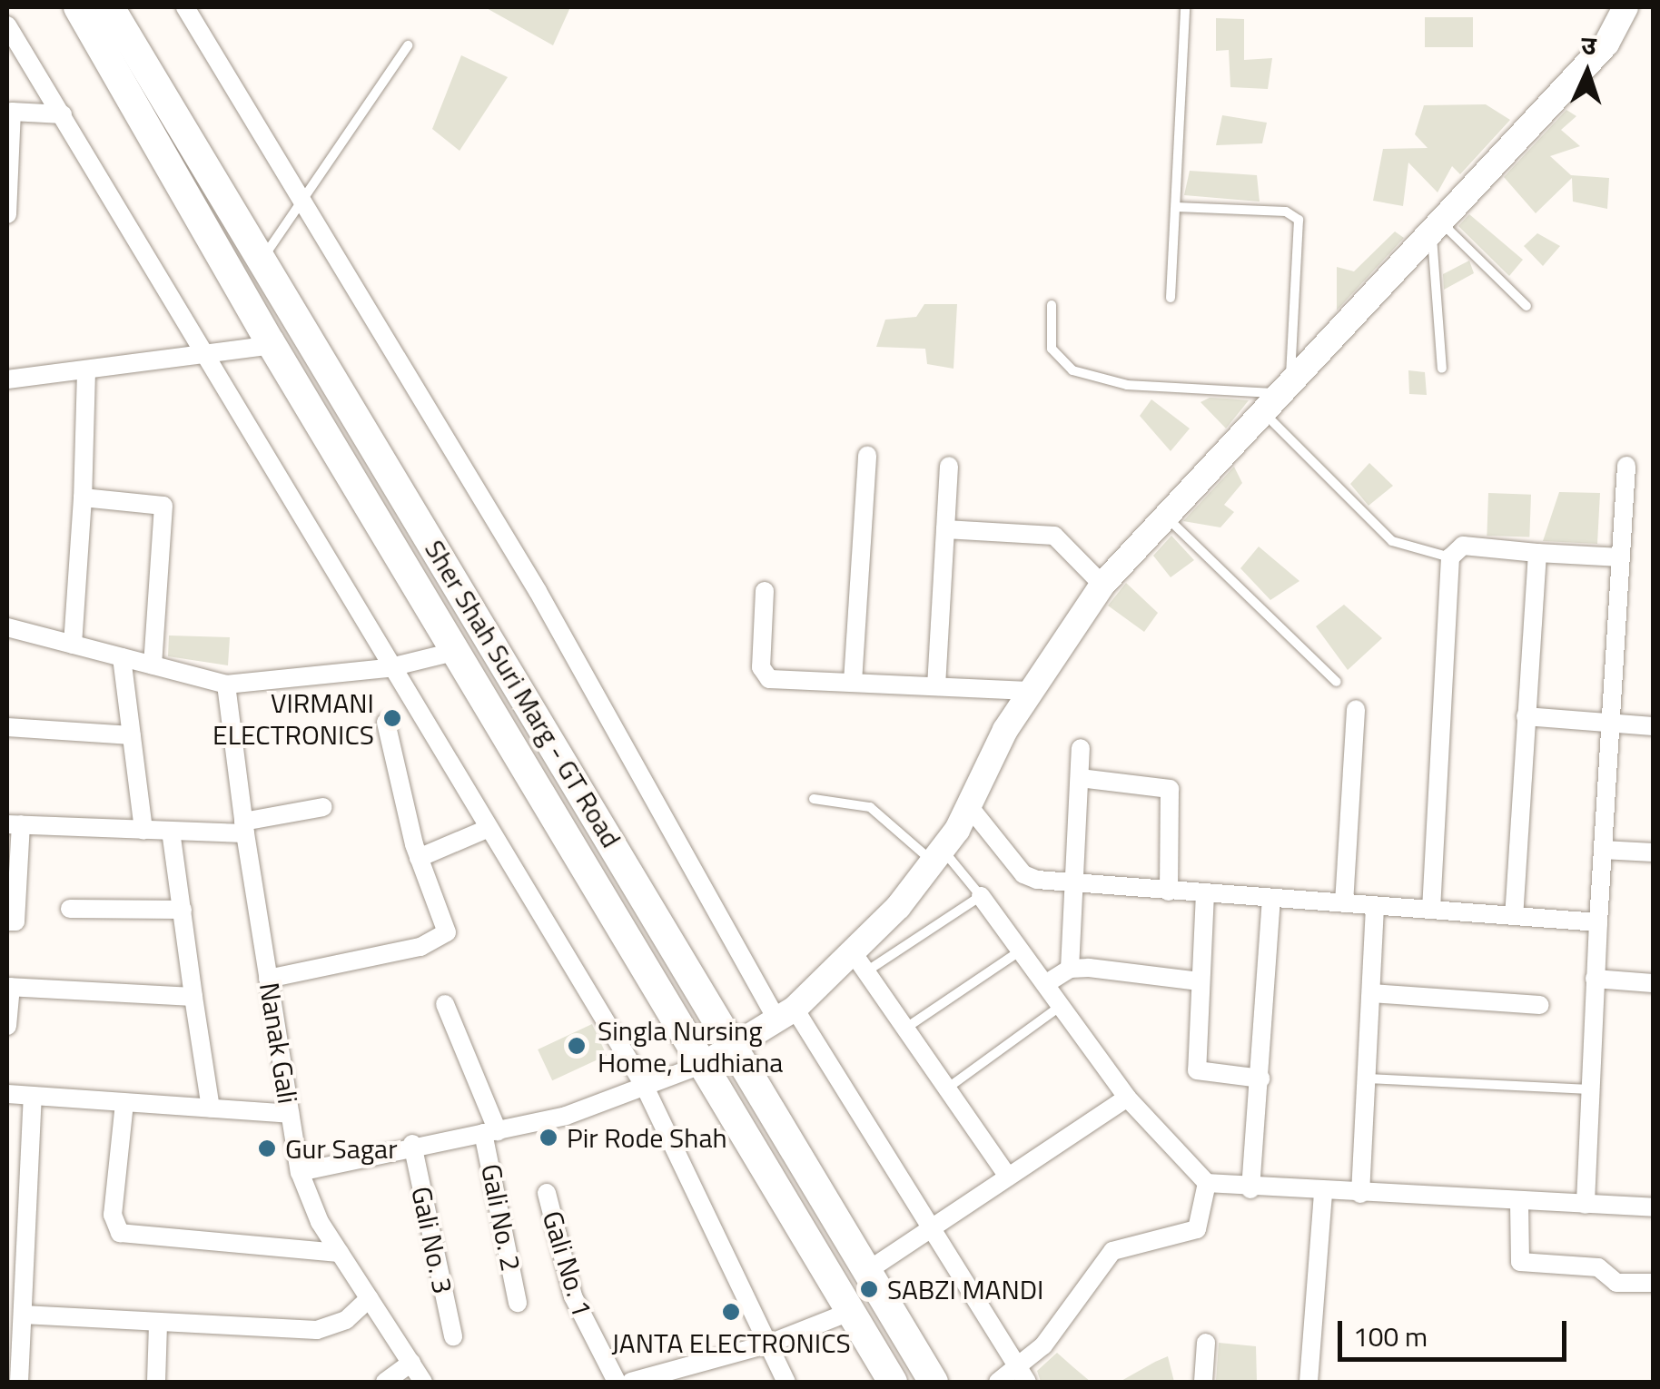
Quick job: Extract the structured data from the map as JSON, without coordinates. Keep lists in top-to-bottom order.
{
  "streets": {
    "main road": ["Sher Shah Suri Marg - GT Road"],
    "street": [
      "Nanak Gali",
      "Gali No. 2",
      "Gali No. 3",
      "Gali No. 1"
    ]
  },
  "places": [
    "VIRMANI ELECTRONICS",
    "Singla Nursing Home, Ludhiana",
    "Pir Rode Shah",
    "Gur Sagar",
    "SABZI MANDI",
    "JANTA ELECTRONICS"
  ],
  "scale_bar": "100 m",
  "north": "top"
}
